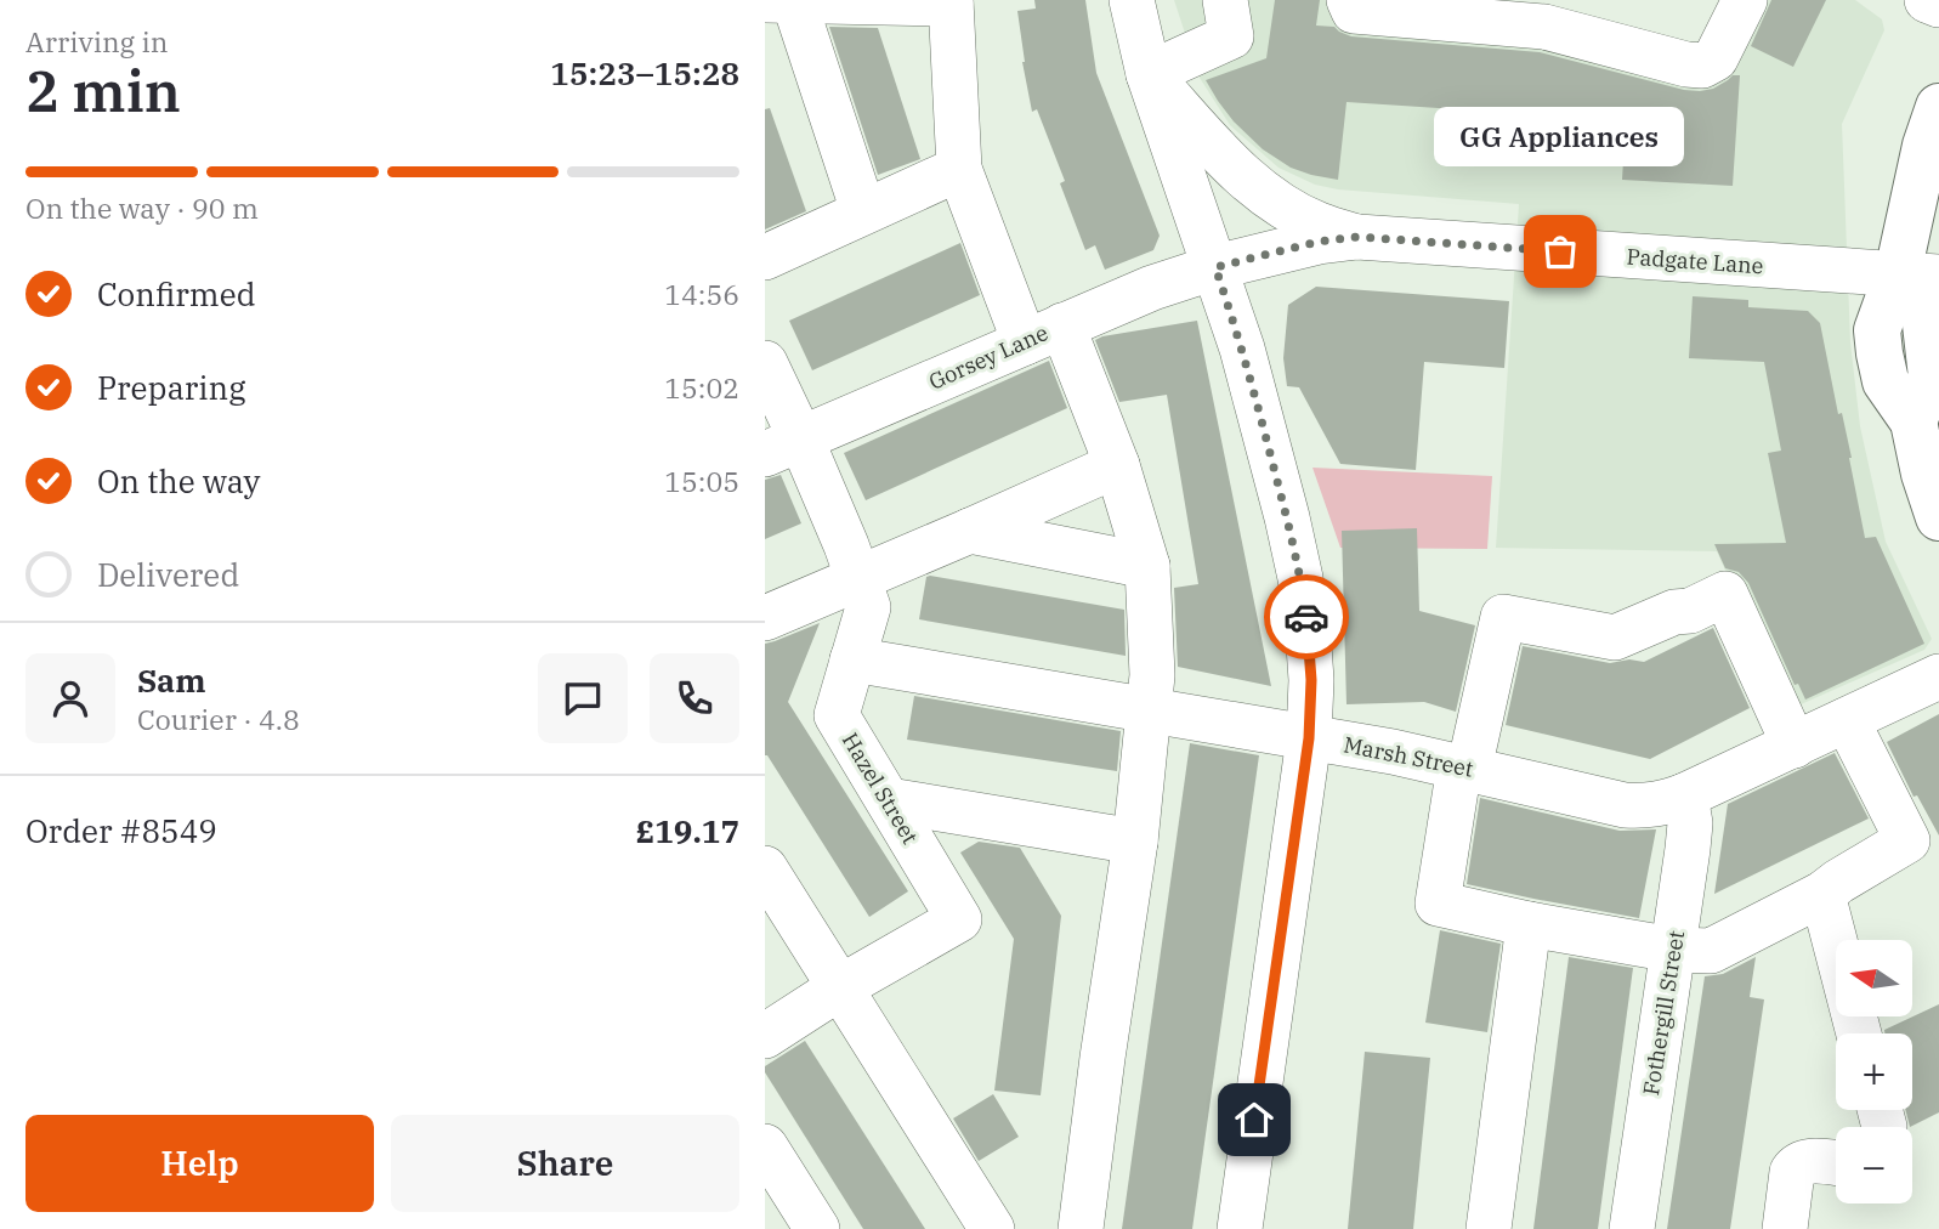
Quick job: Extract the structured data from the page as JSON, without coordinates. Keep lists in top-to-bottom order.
{
  "streets": {
    "street": [
      "Padgate Lane",
      "Gorsey Lane",
      "Marsh Street",
      "Hazel Street",
      "Fothergill Street"
    ]
  },
  "crossings": [
    ["Padgate Lane", "Gorsey Lane"],
    ["Gorsey Lane", "Hazel Street"],
    ["Marsh Street", "Hazel Street"],
    ["Marsh Street", "Fothergill Street"]
  ],
  "places": ["GG Appliances"],
  "north": "left",
  "page": {
    "heading": ["2 min", "Arriving in", "15:23–15:28"],
    "panel": [
      "Sam",
      "Courier · 4.8",
      "Order #8549",
      "£19.17"
    ],
    "bubble": "GG Appliances",
    "bar": "On the way · 90 m",
    "list": [
      ["Confirmed", "14:56"],
      ["Preparing", "15:02"],
      ["On the way", "15:05"],
      "Delivered"
    ],
    "map_buttons": ["+", "−"],
    "buttons": ["Help", "Share"]
  }
}
